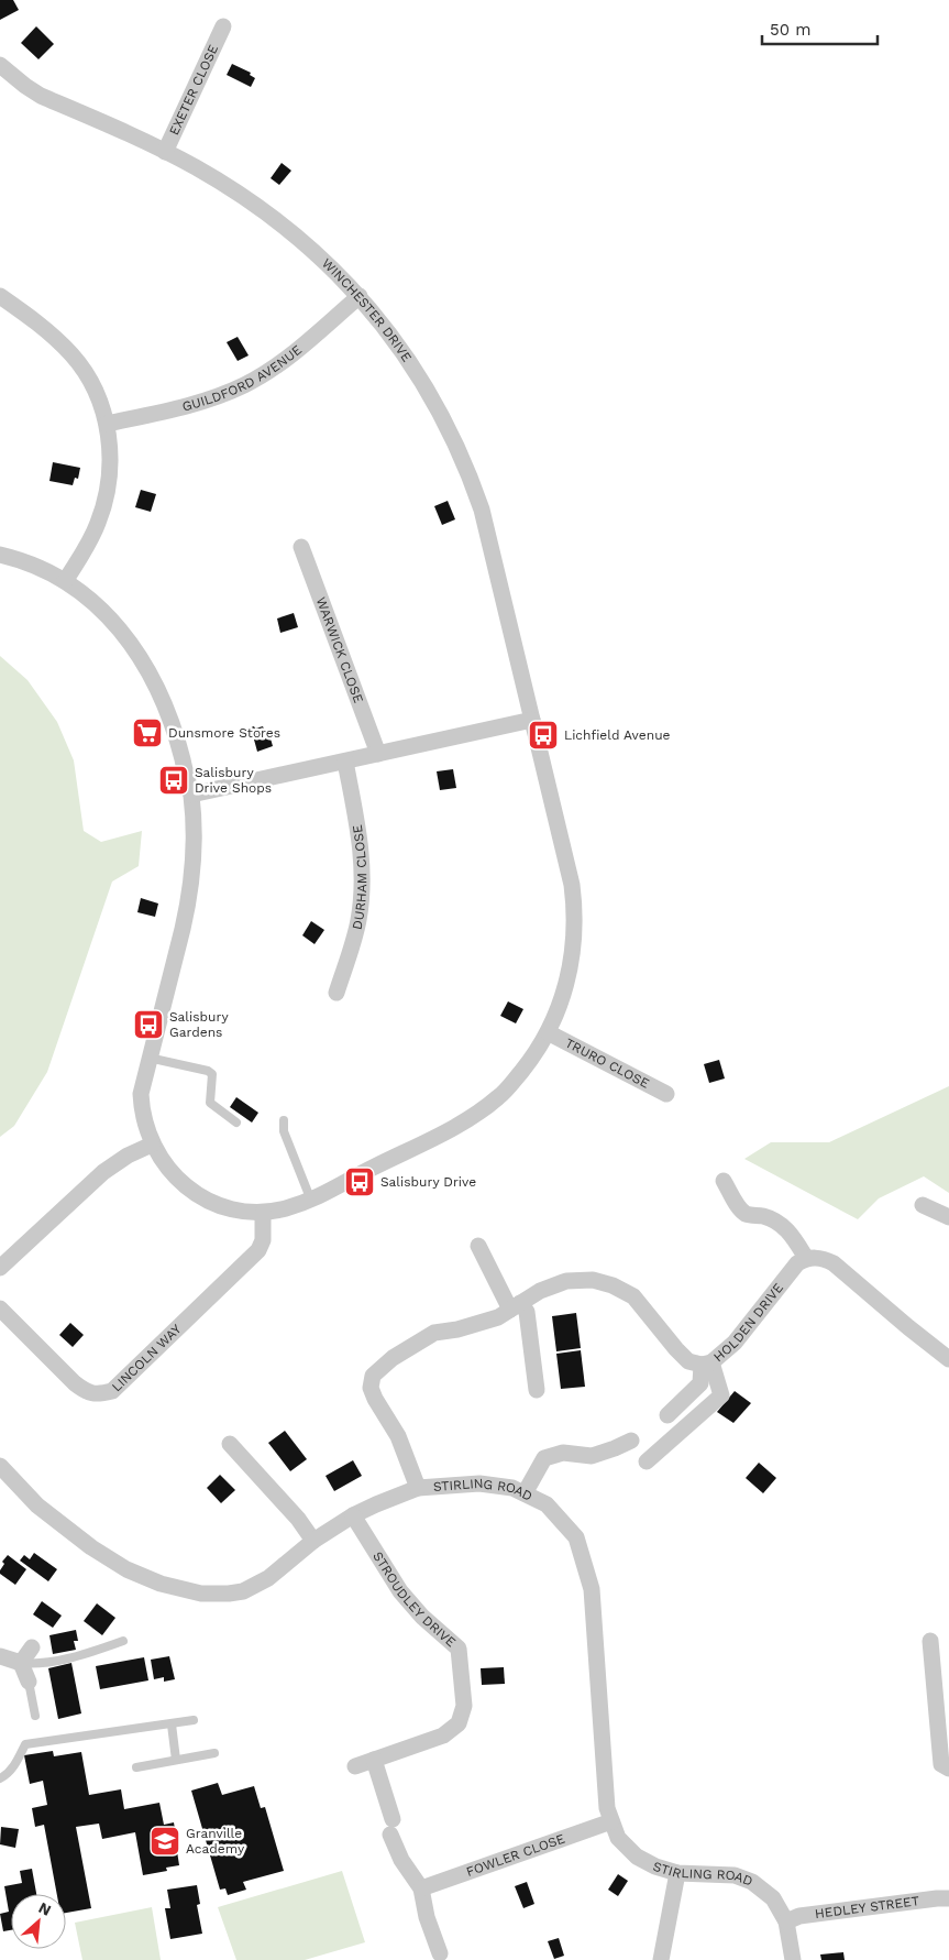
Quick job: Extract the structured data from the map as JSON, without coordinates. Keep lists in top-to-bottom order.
{
  "streets": {
    "street": [
      "EXETER CLOSE",
      "WINCHESTER DRIVE",
      "GUILDFORD AVENUE",
      "WARWICK CLOSE",
      "DURHAM CLOSE",
      "TRURO CLOSE",
      "HOLDEN DRIVE",
      "LINCOLN WAY",
      "STIRLING ROAD",
      "STROUDLEY DRIVE",
      "FOWLER CLOSE",
      "HEDLEY STREET"
    ]
  },
  "crossings": [
    ["EXETER CLOSE", "WINCHESTER DRIVE"],
    ["WINCHESTER DRIVE", "GUILDFORD AVENUE"],
    ["HOLDEN DRIVE", "STIRLING ROAD"],
    ["STIRLING ROAD", "STROUDLEY DRIVE"],
    ["STIRLING ROAD", "FOWLER CLOSE"],
    ["STIRLING ROAD", "HEDLEY STREET"]
  ],
  "places": {
    "supermarket": ["Dunsmore Stores"],
    "bus stop": [
      "Lichfield Avenue",
      "Salisbury Drive Shops",
      "Salisbury Gardens",
      "Salisbury Drive"
    ],
    "school or university": ["Granville Academy"]
  },
  "scale_bar": "50 m",
  "north": "top right"
}
